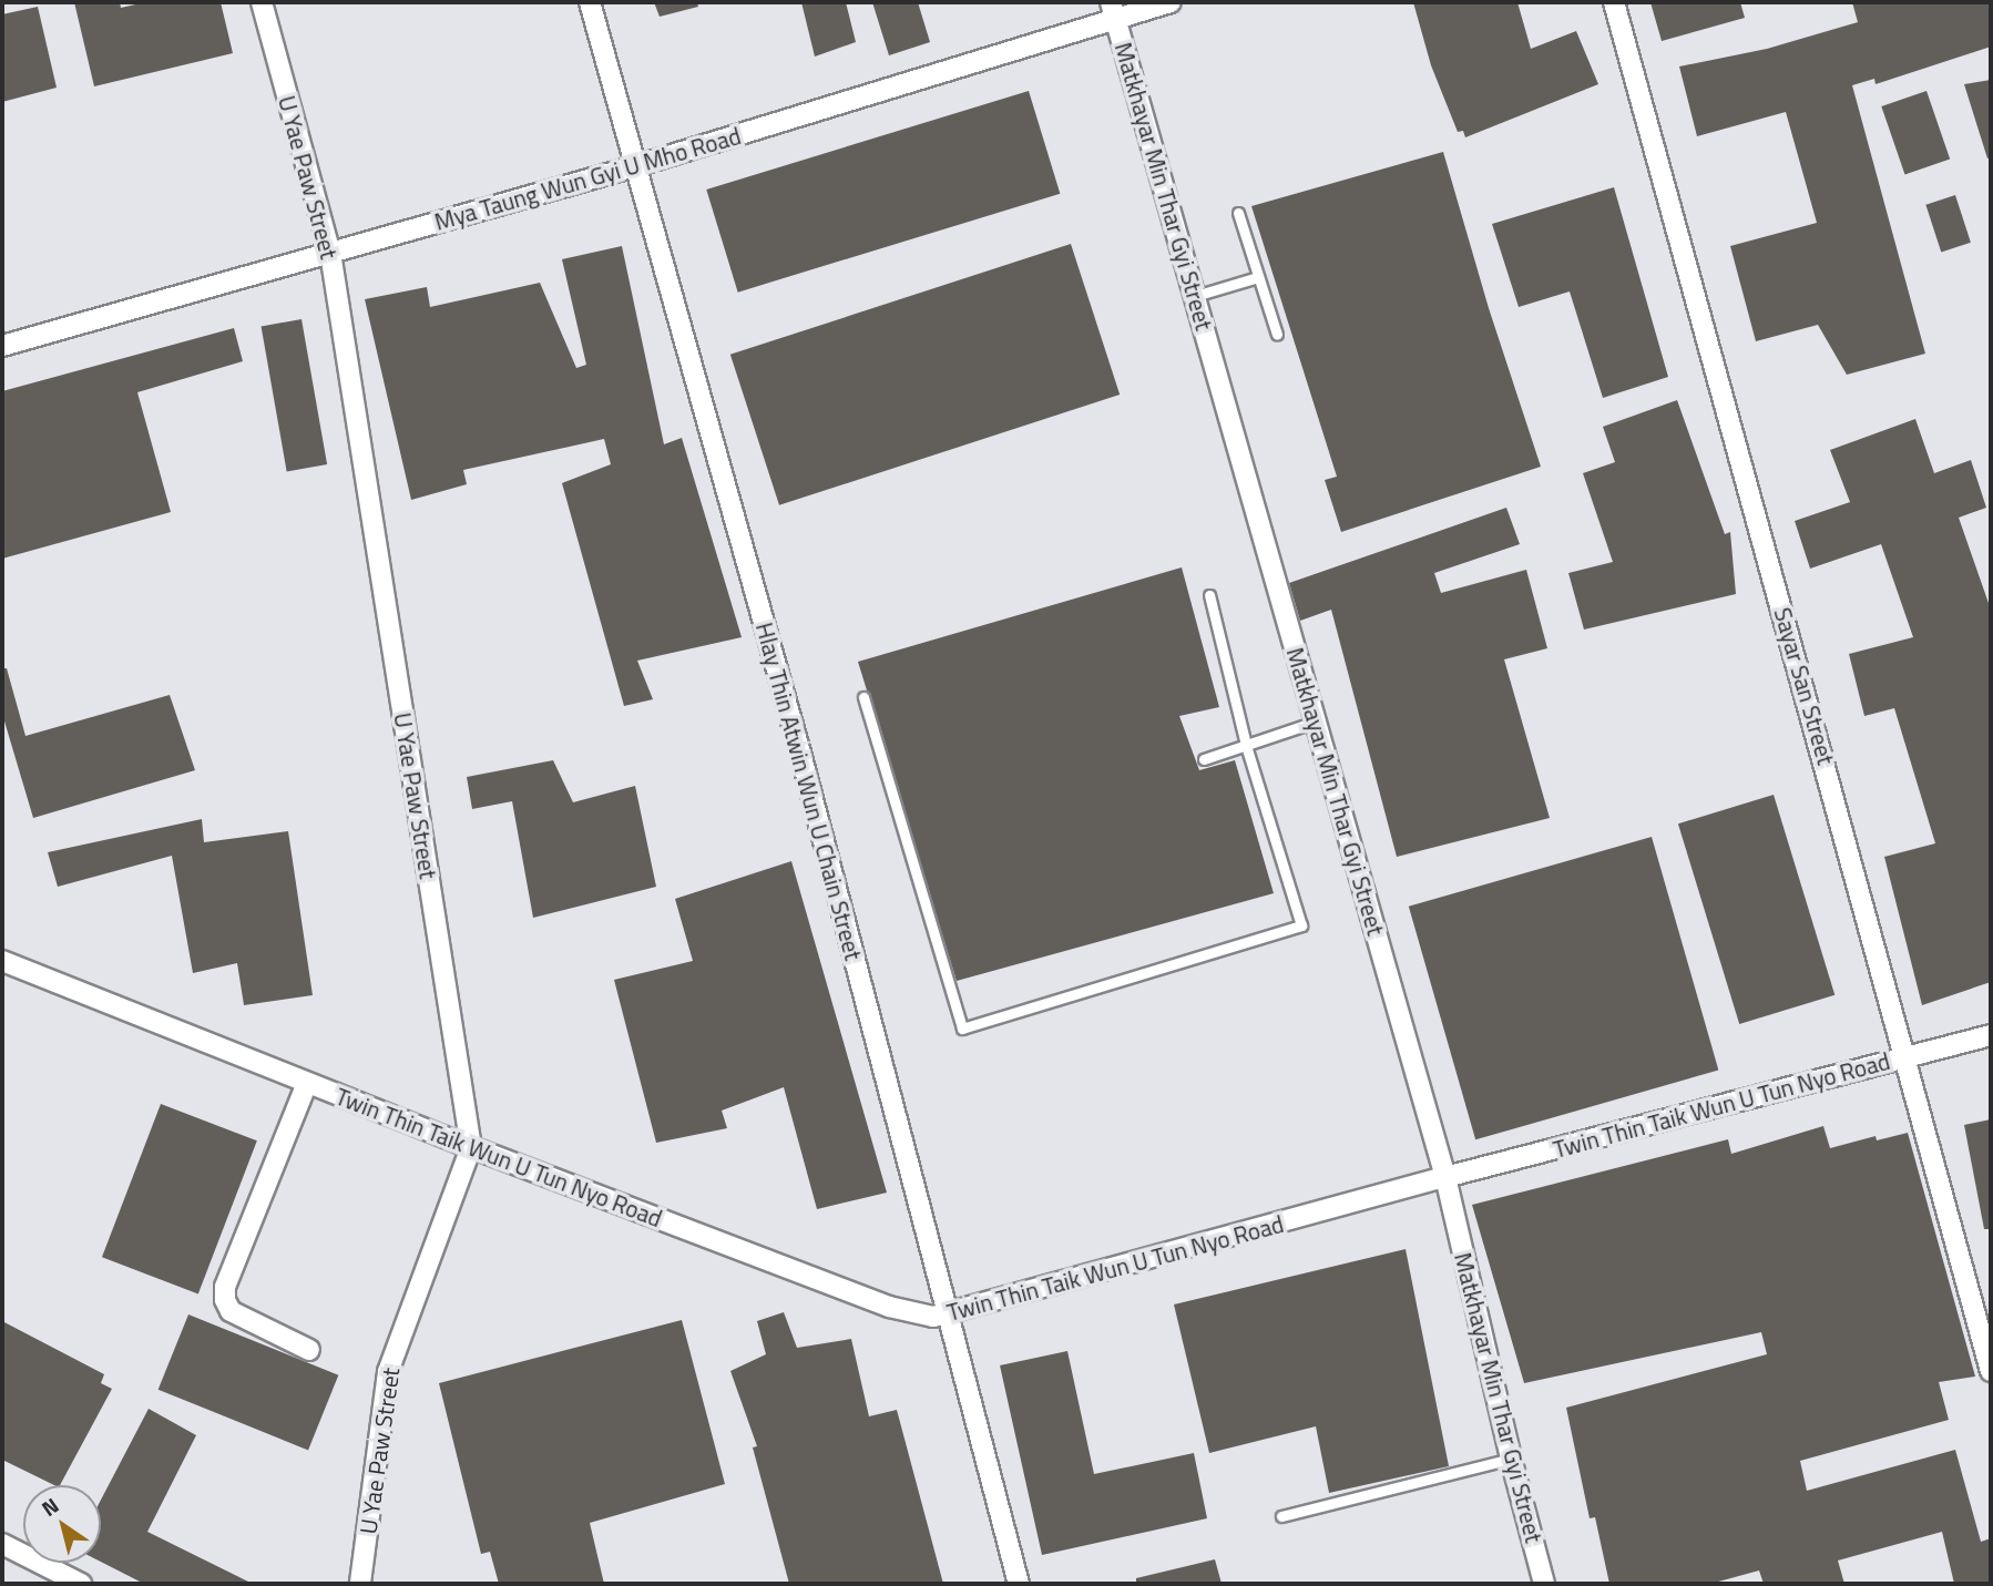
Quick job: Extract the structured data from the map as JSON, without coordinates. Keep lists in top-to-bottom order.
{
  "streets": {
    "street": [
      "U Yae Paw Street",
      "Mya Taung Wun Gyi U Mho Road",
      "Matkhayar Min Thar Gyi Street",
      "Sayar San Street",
      "Hlay Thin Atwin Wun U Chain Street",
      "Twin Thin Taik Wun U Tun Nyo Road"
    ]
  },
  "crossings": [
    ["U Yae Paw Street", "Mya Taung Wun Gyi U Mho Road"],
    ["U Yae Paw Street", "Twin Thin Taik Wun U Tun Nyo Road"],
    ["Mya Taung Wun Gyi U Mho Road", "Matkhayar Min Thar Gyi Street"],
    ["Mya Taung Wun Gyi U Mho Road", "Hlay Thin Atwin Wun U Chain Street"],
    ["Matkhayar Min Thar Gyi Street", "Twin Thin Taik Wun U Tun Nyo Road"],
    ["Sayar San Street", "Twin Thin Taik Wun U Tun Nyo Road"],
    ["Hlay Thin Atwin Wun U Chain Street", "Twin Thin Taik Wun U Tun Nyo Road"]
  ],
  "north": "top left"
}
